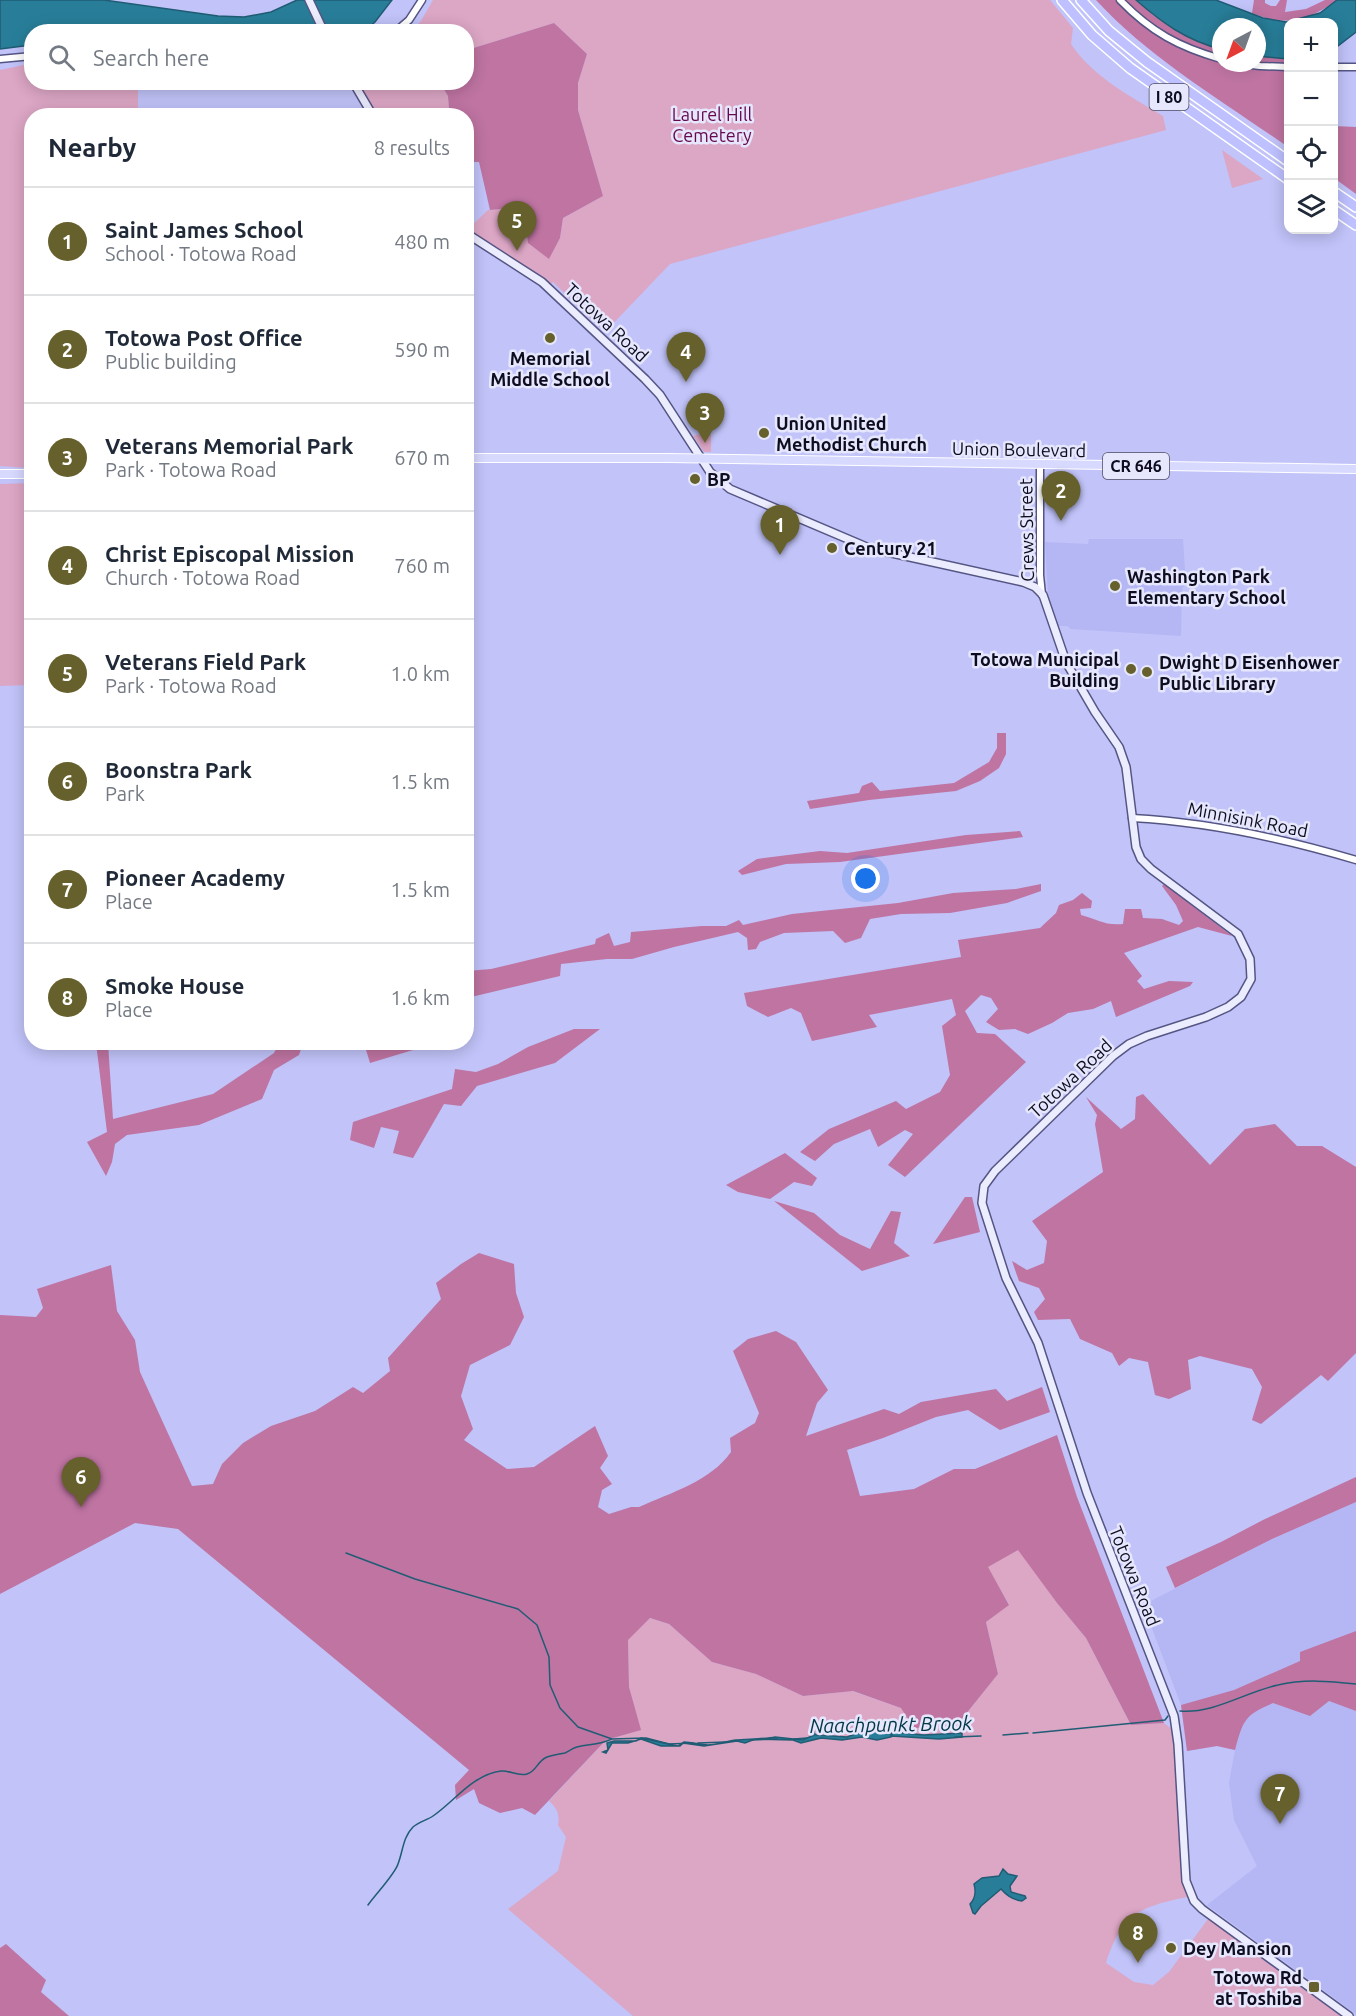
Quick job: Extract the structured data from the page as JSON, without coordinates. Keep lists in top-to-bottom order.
{
  "streets": {
    "highway": ["I 80"],
    "main road": ["Totowa Road", "Union Boulevard", "CR 646"],
    "street": ["Crews Street", "Minnisink Road"]
  },
  "crossings": [
    ["Totowa Road", "Union Boulevard"],
    ["Totowa Road", "Crews Street"],
    ["Totowa Road", "Minnisink Road"],
    ["Union Boulevard", "Crews Street"]
  ],
  "water": ["Naachpunkt Brook"],
  "parks": ["Laurel Hill Cemetery"],
  "places": {
    "other": [
      "Memorial Middle School",
      "Union United Methodist Church",
      "BP",
      "Century 21",
      "Washington Park Elementary School",
      "Totowa Municipal Building",
      "Dwight D Eisenhower Public Library",
      "Dey Mansion"
    ],
    "transit": ["Totowa Rd at Toshiba"]
  },
  "north": "bottom left",
  "page": {
    "map_buttons": ["+", "−"],
    "search": "Search here",
    "heading": ["Nearby", "8 results"],
    "list": [
      {
        "mark": "1",
        "name": "Saint James School",
        "note": "School · Totowa Road",
        "value": "480 m"
      },
      {
        "mark": "2",
        "name": "Totowa Post Office",
        "note": "Public building",
        "value": "590 m"
      },
      {
        "mark": "3",
        "name": "Veterans Memorial Park",
        "note": "Park · Totowa Road",
        "value": "670 m"
      },
      {
        "mark": "4",
        "name": "Christ Episcopal Mission",
        "note": "Church · Totowa Road",
        "value": "760 m"
      },
      {
        "mark": "5",
        "name": "Veterans Field Park",
        "note": "Park · Totowa Road",
        "value": "1.0 km"
      },
      {
        "mark": "6",
        "name": "Boonstra Park",
        "note": "Park",
        "value": "1.5 km"
      },
      {
        "mark": "7",
        "name": "Pioneer Academy",
        "note": "Place",
        "value": "1.5 km"
      },
      {
        "mark": "8",
        "name": "Smoke House",
        "note": "Place",
        "value": "1.6 km"
      }
    ],
    "pins": [
      "5",
      "4",
      "3",
      "2",
      "1",
      "6",
      "7",
      "8"
    ]
  }
}
